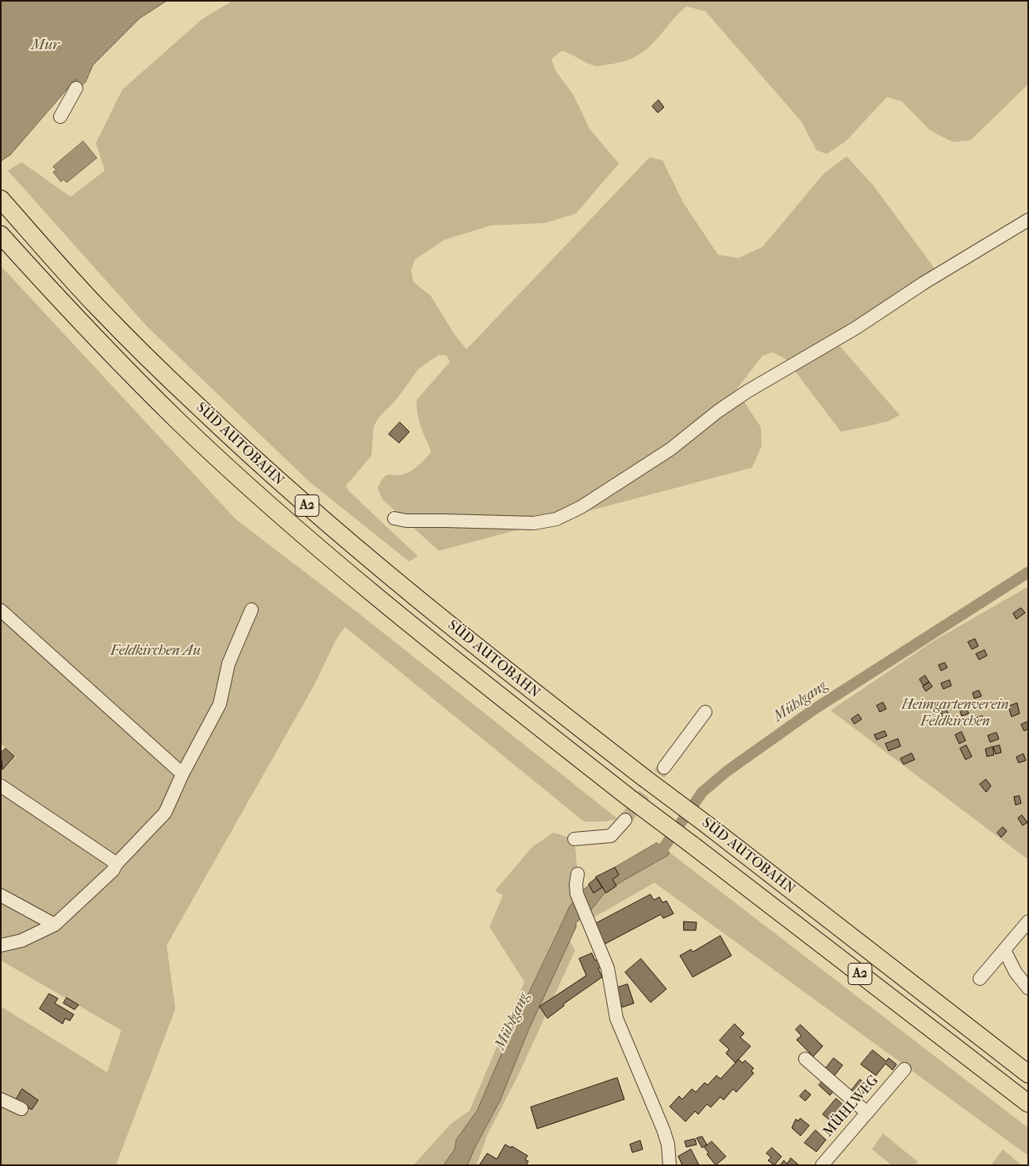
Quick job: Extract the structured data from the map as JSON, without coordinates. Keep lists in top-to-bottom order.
{
  "streets": {
    "highway": ["SÜD AUTOBAHN", "A2"],
    "street": ["MÜHLWEG"]
  },
  "water": ["Mur", "Mühlgang"],
  "parks": ["Feldkirchen Au", "Heimgartenverein Feldkirchen"]
}
